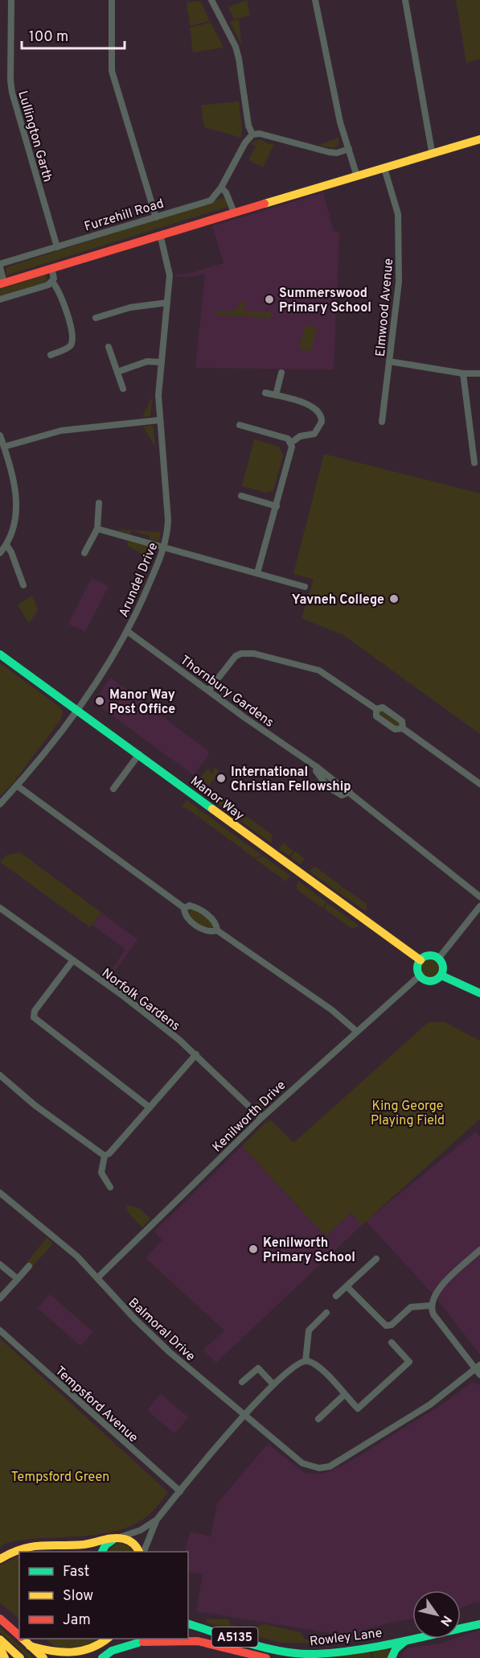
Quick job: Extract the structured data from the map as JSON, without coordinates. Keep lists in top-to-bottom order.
{
  "streets": {
    "main road": ["Manor Way", "Rowley Lane", "A5135"],
    "street": [
      "Lullington Garth",
      "Furzehill Road",
      "Elmwood Avenue",
      "Arundel Drive",
      "Thornbury Gardens",
      "Norfolk Gardens",
      "Kenilworth Drive",
      "Balmoral Drive",
      "Tempsford Avenue"
    ]
  },
  "crossings": [
    ["Lullington Garth", "Furzehill Road"],
    ["Arundel Drive", "Thornbury Gardens"],
    ["Arundel Drive", "Manor Way"],
    ["Manor Way", "Kenilworth Drive"],
    ["Norfolk Gardens", "Kenilworth Drive"],
    ["Kenilworth Drive", "Balmoral Drive"]
  ],
  "parks": ["King George Playing Field", "Tempsford Green"],
  "places": [
    "Summerswood Primary School",
    "Yavneh College",
    "Manor Way Post Office",
    "International Christian Fellowship",
    "Kenilworth Primary School"
  ],
  "legend": ["Fast", "Slow", "Jam"],
  "scale_bar": "100 m",
  "north": "bottom right"
}
